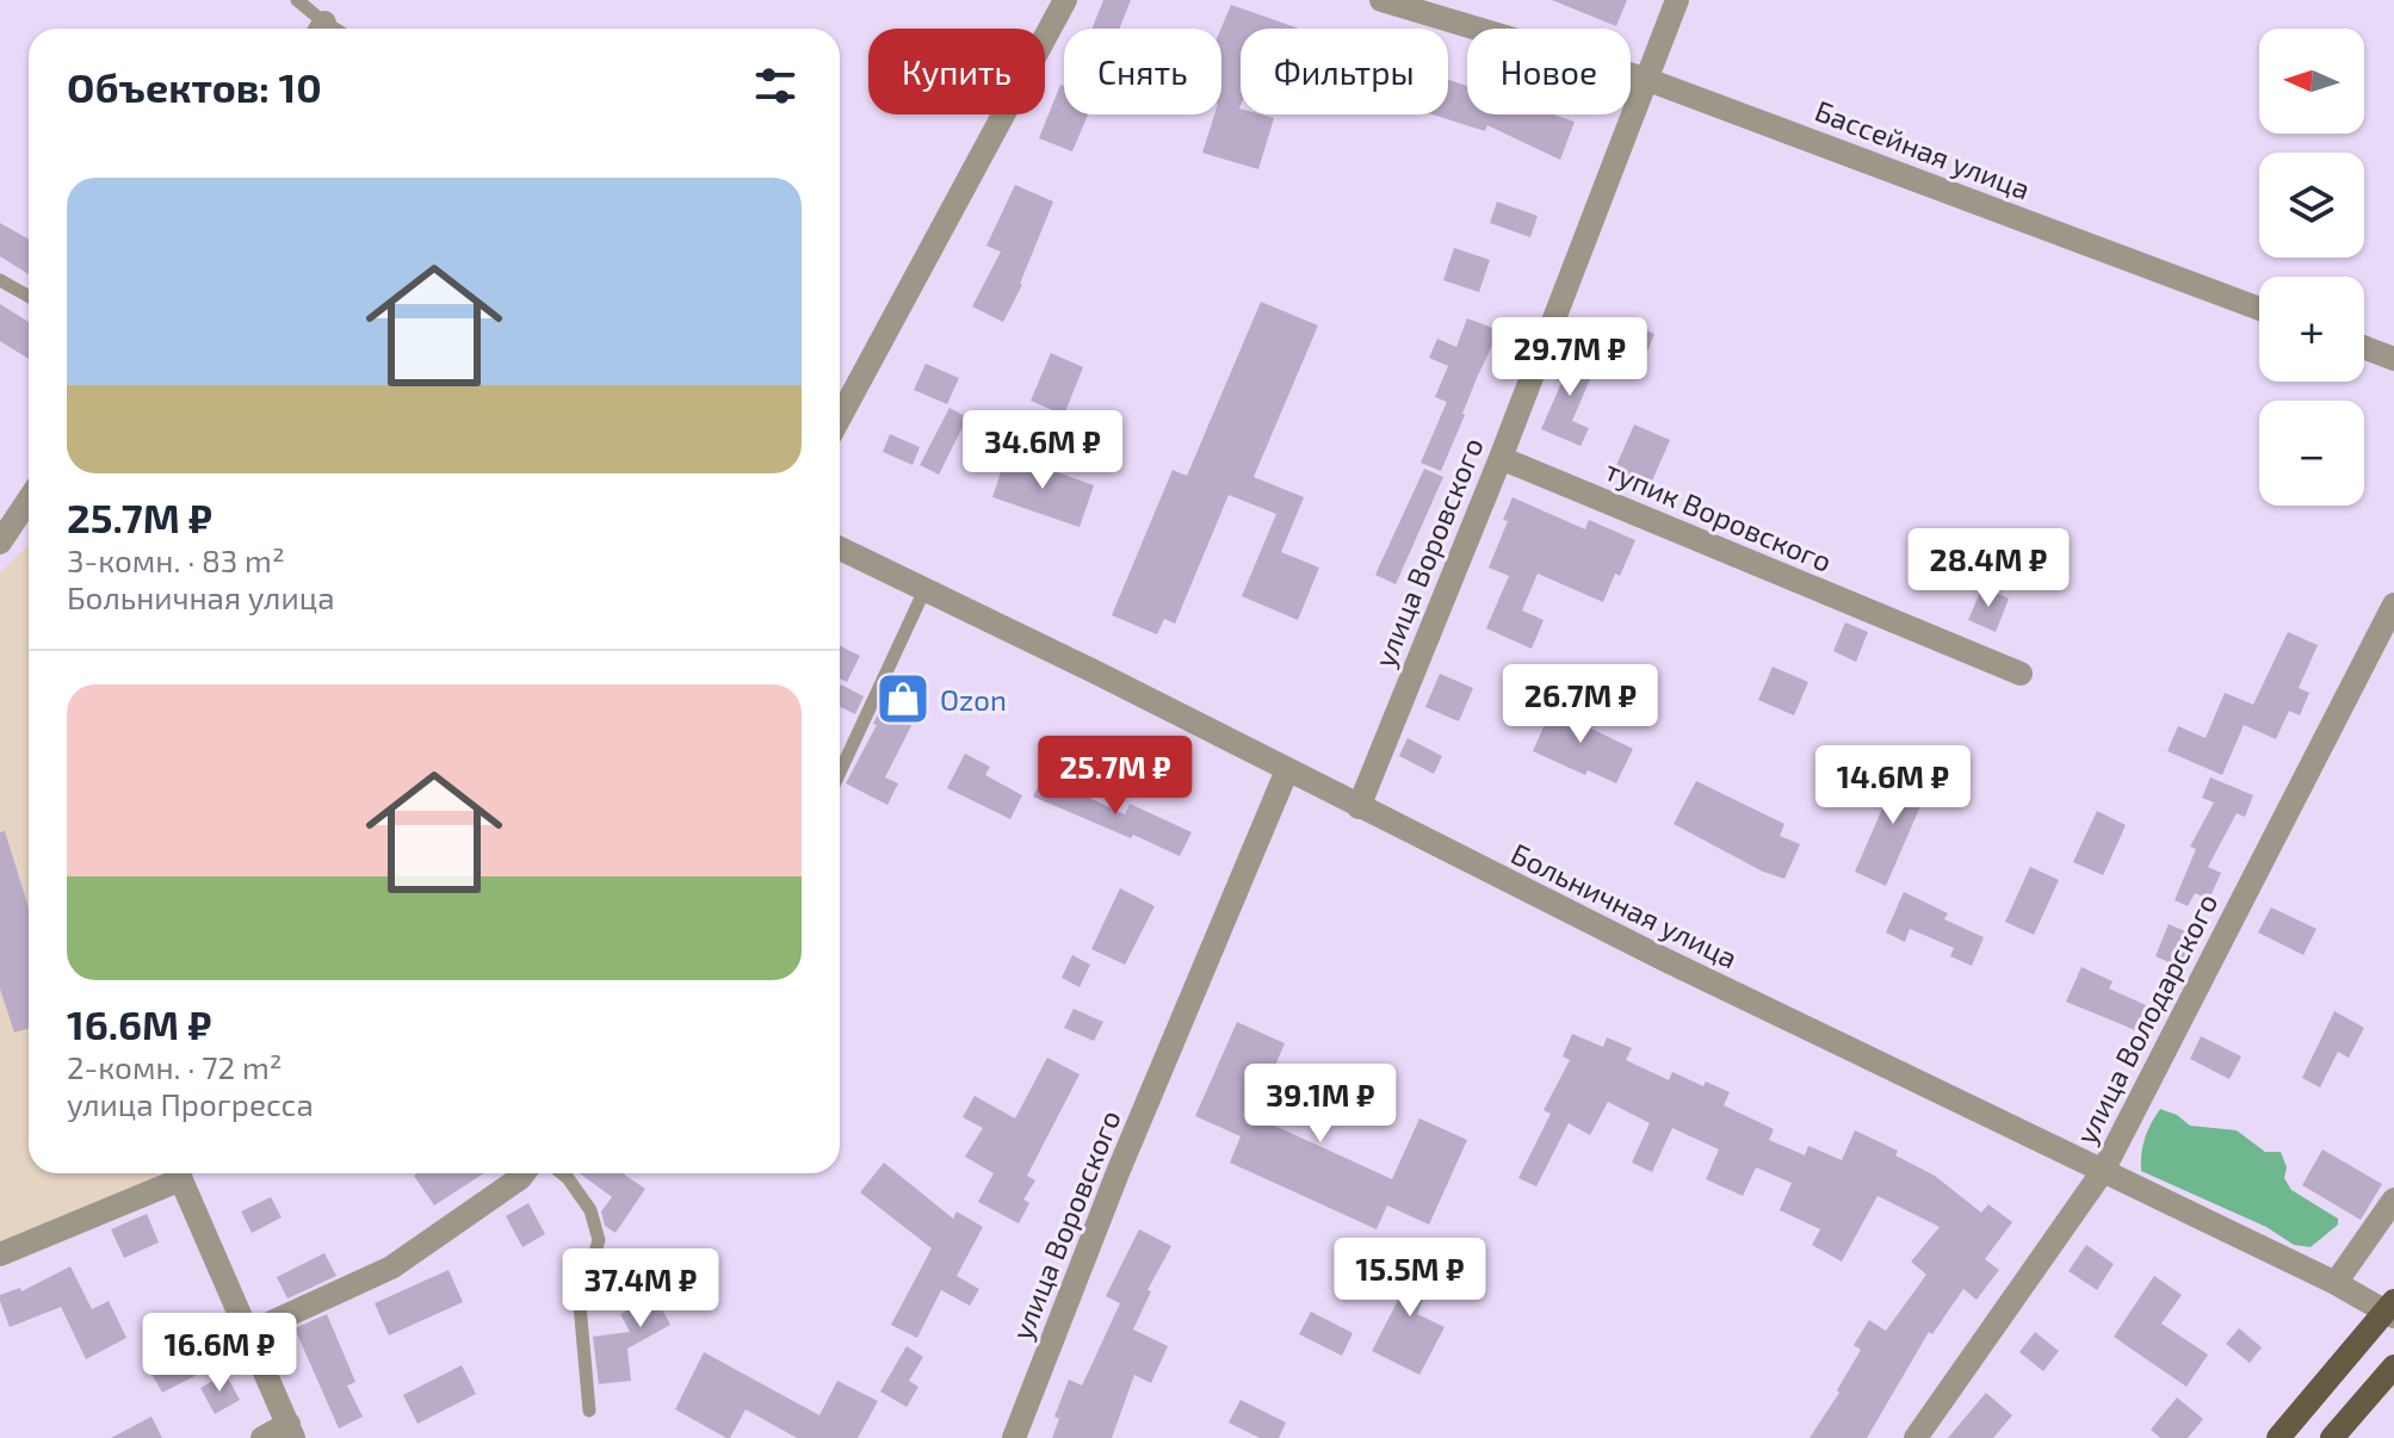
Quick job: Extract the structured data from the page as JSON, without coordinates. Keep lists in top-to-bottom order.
{
  "streets": {
    "street": [
      "Бассейная улица",
      "тупик Воровского",
      "улица Воровского",
      "Больничная улица",
      "улица Володарского"
    ]
  },
  "crossings": [
    ["Бассейная улица", "улица Воровского"],
    ["тупик Воровского", "улица Воровского"],
    ["улица Воровского", "Больничная улица"],
    ["Больничная улица", "улица Володарского"]
  ],
  "places": {
    "shop": ["Ozon"]
  },
  "north": "left",
  "page": {
    "map_buttons": ["+", "−"],
    "chip": [
      "Купить",
      "Снять",
      "Фильтры",
      "Новое"
    ],
    "heading": "Объектов: 10",
    "list": [
      {
        "name": "25.7M ₽",
        "note": "3-комн. · 83 m² · Больничная улица"
      },
      {
        "name": "16.6M ₽",
        "note": "2-комн. · 72 m² · улица Прогресса"
      }
    ],
    "price": [
      "29.7M ₽",
      "34.6M ₽",
      "28.4M ₽",
      "26.7M ₽",
      "25.7M ₽",
      "14.6M ₽",
      "39.1M ₽",
      "15.5M ₽",
      "37.4M ₽",
      "16.6M ₽"
    ]
  }
}
